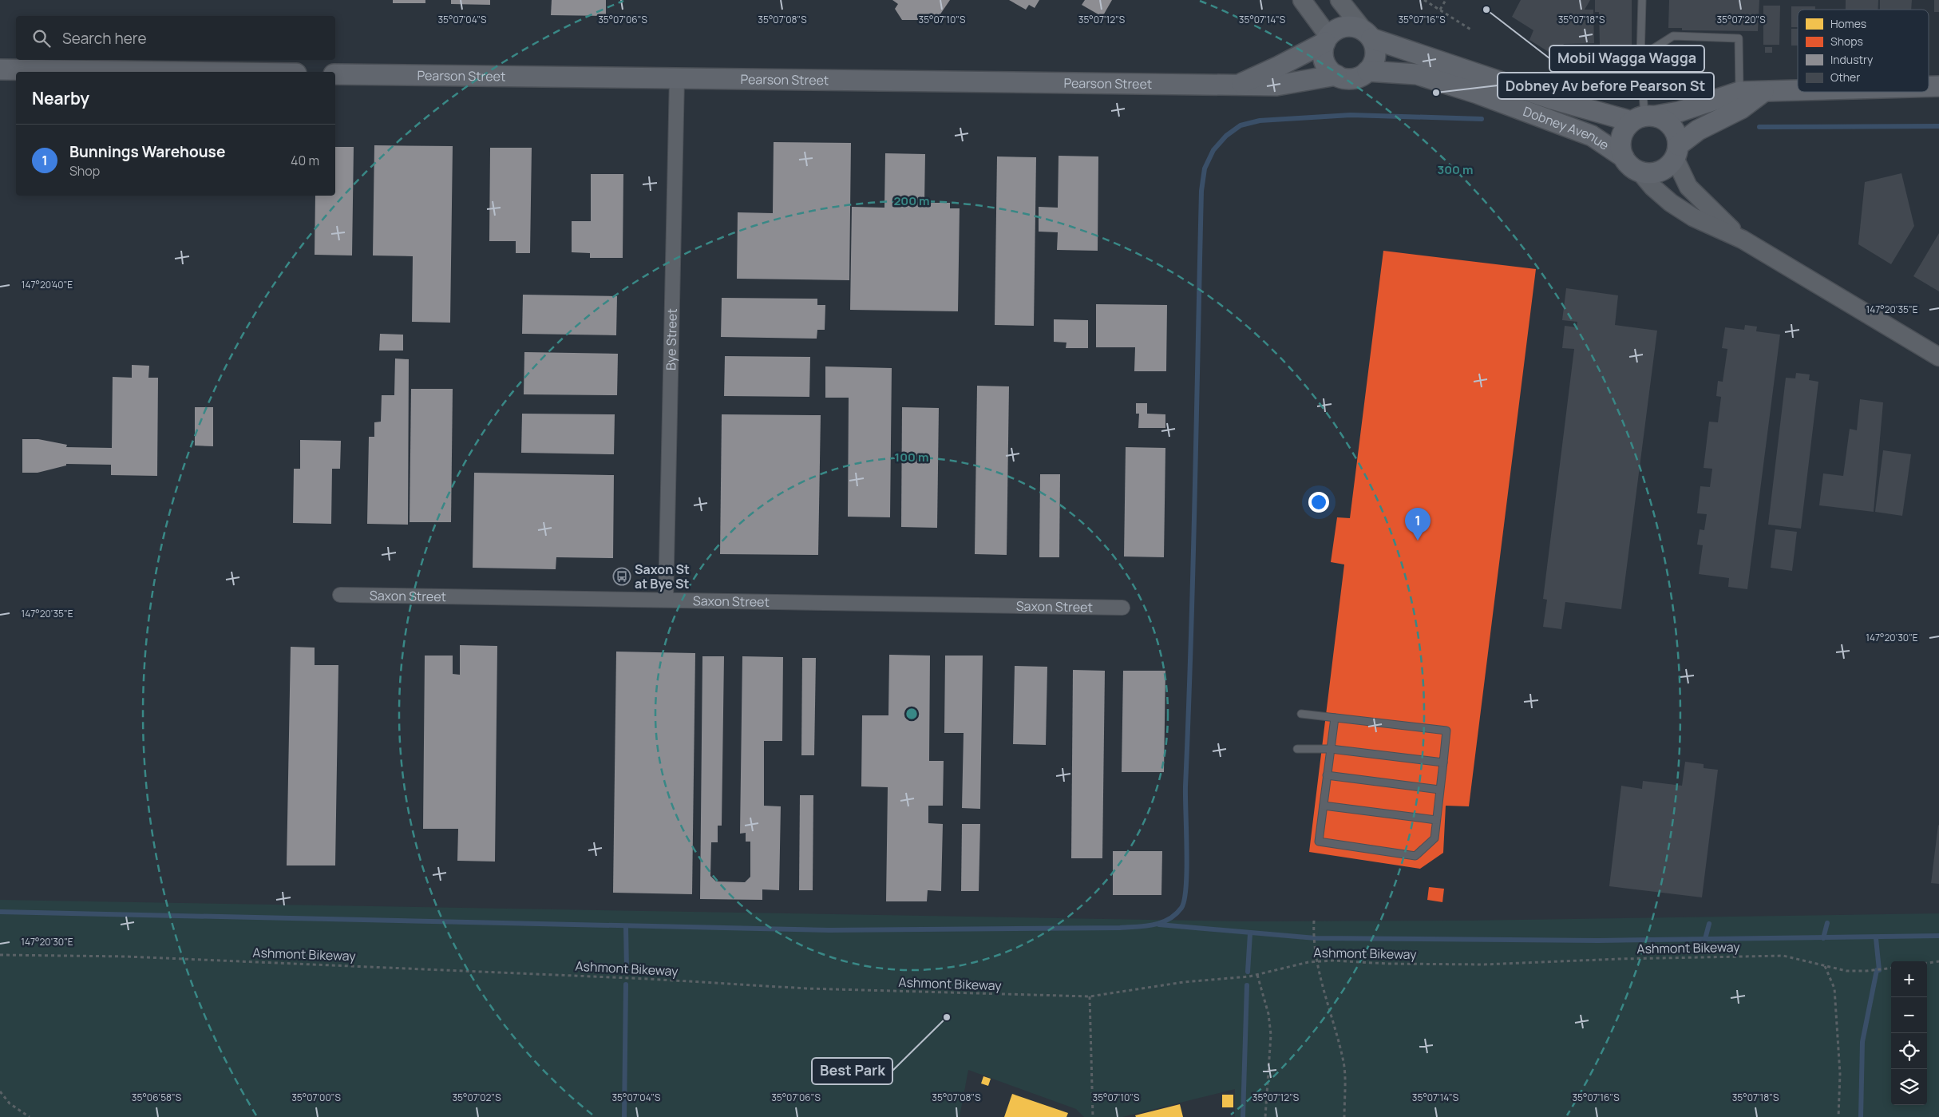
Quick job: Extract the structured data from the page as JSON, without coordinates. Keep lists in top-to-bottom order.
{
  "streets": {
    "main road": ["Pearson Street", "Dobney Avenue"],
    "street": ["Bye Street", "Saxon Street"],
    "path": ["Ashmont Bikeway"]
  },
  "crossings": [
    ["Pearson Street", "Dobney Avenue"],
    ["Pearson Street", "Bye Street"],
    ["Bye Street", "Saxon Street"]
  ],
  "places": {
    "other": ["Mobil Wagga Wagga", "Dobney Av before Pearson St", "Best Park"],
    "bus stop": ["Saxon St at Bye St"]
  },
  "legend": [
    "Homes",
    "Shops",
    "Industry",
    "Other"
  ],
  "page": {
    "search": "Search here",
    "heading": "Nearby",
    "list": [
      {
        "mark": "1",
        "name": "Bunnings Warehouse",
        "note": "Shop",
        "value": "40 m"
      }
    ],
    "pins": "1",
    "map_buttons": ["+", "−"]
  },
  "coordinates": [
    "35°07'04\"S",
    "35°07'06\"S",
    "35°07'08\"S",
    "35°07'10\"S",
    "35°07'12\"S",
    "35°07'14\"S",
    "35°07'16\"S",
    "35°07'18\"S",
    "35°07'20\"S",
    "147°20'40\"E",
    "147°20'35\"E",
    "147°20'30\"E",
    "35°06'58\"S",
    "35°07'00\"S",
    "35°07'02\"S"
  ],
  "rings": ["300 m", "200 m", "100 m"]
}
